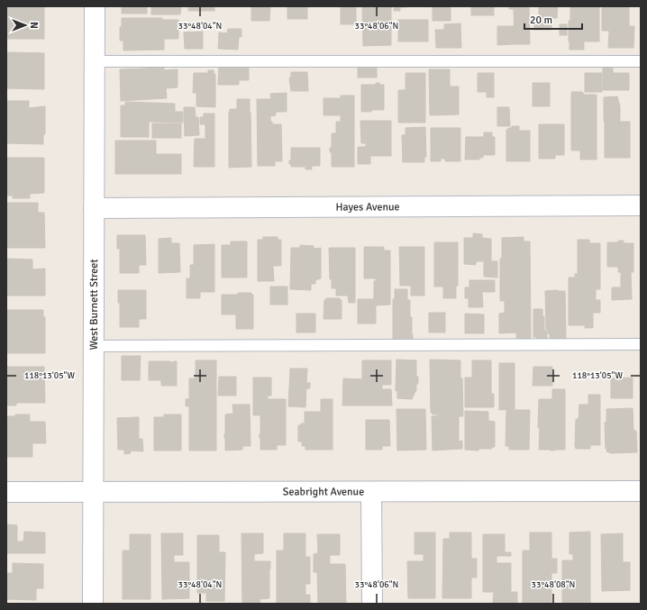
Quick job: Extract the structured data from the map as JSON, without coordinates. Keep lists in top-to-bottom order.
{
  "streets": {
    "street": ["Hayes Avenue", "West Burnett Street", "Seabright Avenue"]
  },
  "crossings": [
    ["Hayes Avenue", "West Burnett Street"],
    ["West Burnett Street", "Seabright Avenue"]
  ],
  "scale_bar": "20 m",
  "north": "right",
  "coordinates": [
    "33°48'04\"N",
    "33°48'06\"N",
    "118°13'05\"W",
    "33°48'08\"N"
  ]
}
